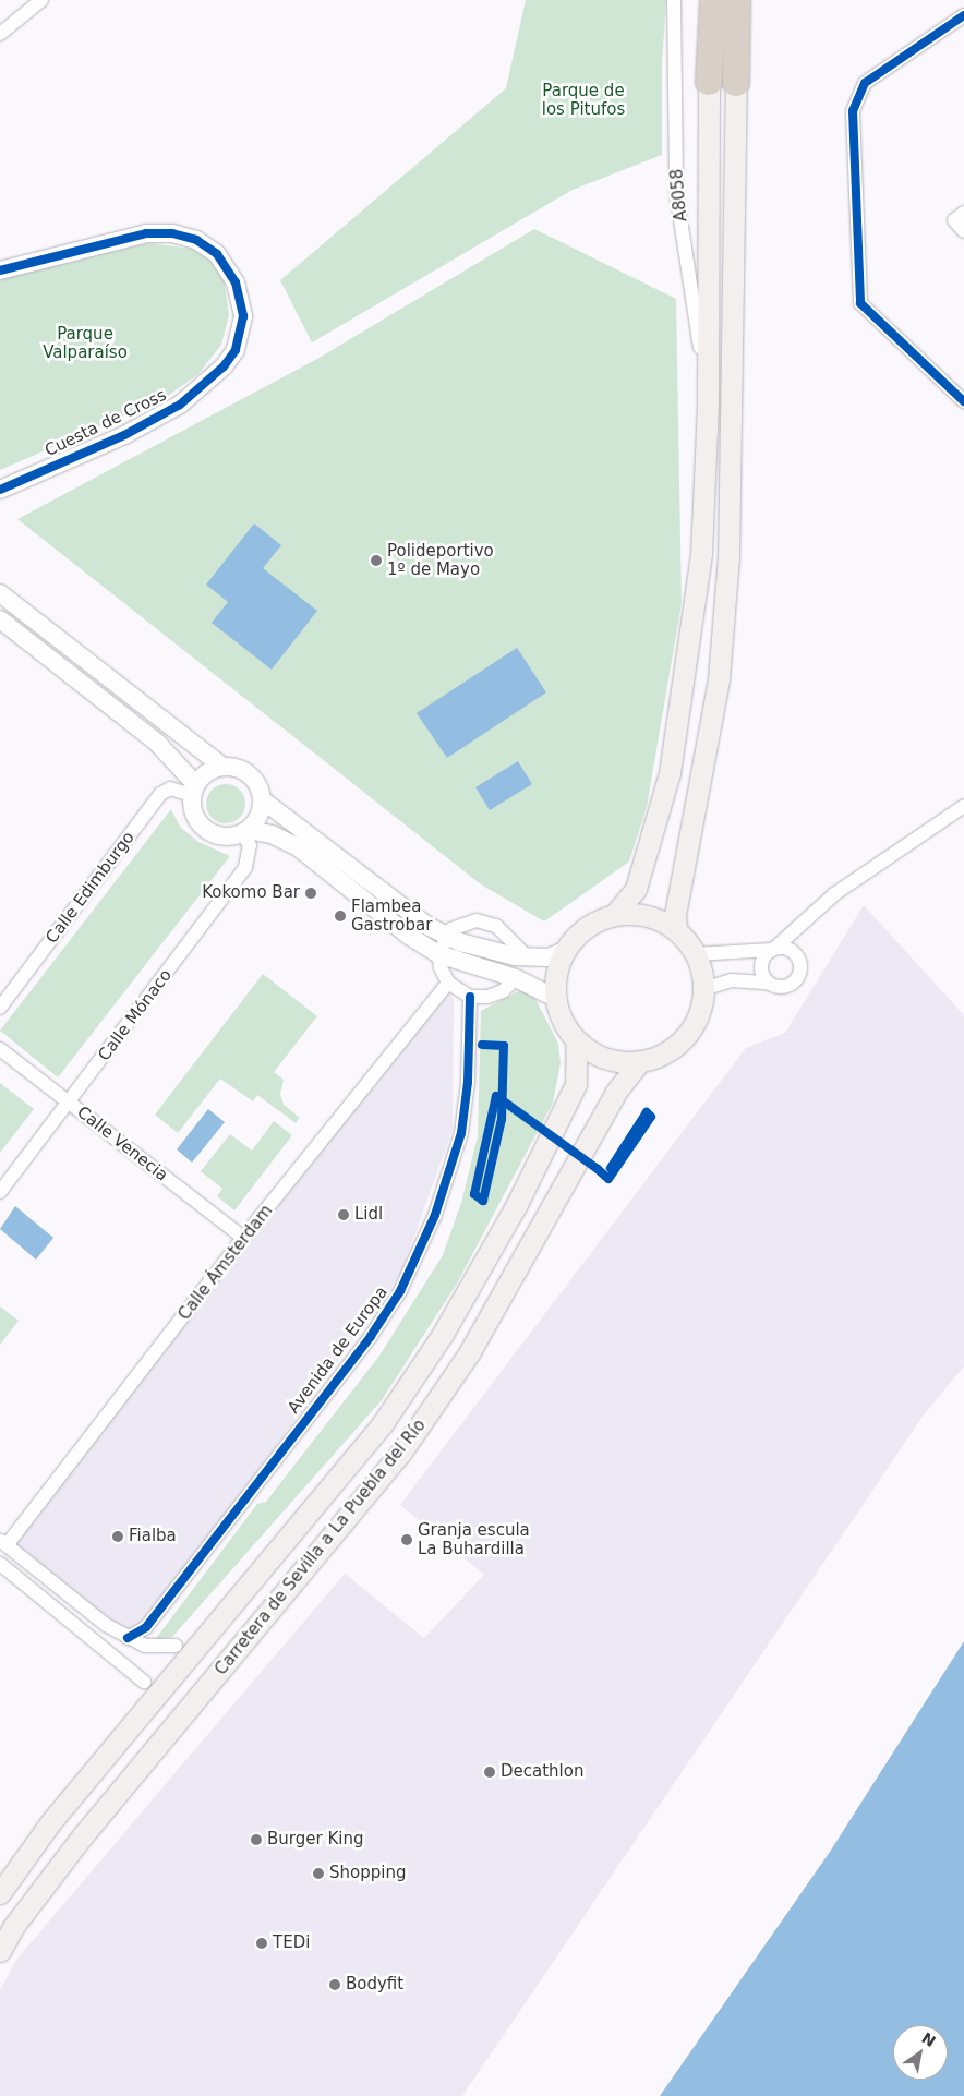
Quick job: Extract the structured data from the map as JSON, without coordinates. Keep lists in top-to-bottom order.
{
  "streets": {
    "main road": ["Carretera de Sevilla a La Puebla del Río"],
    "street": [
      "A8058",
      "Cuesta de Cross",
      "Calle Edimburgo",
      "Calle Mónaco",
      "Calle Venecia",
      "Calle Ámsterdam",
      "Avenida de Europa"
    ]
  },
  "crossings": [
    ["Calle Edimburgo", "Calle Mónaco"],
    ["Calle Mónaco", "Calle Venecia"],
    ["Calle Venecia", "Calle Ámsterdam"]
  ],
  "parks": ["Parque de los Pitufos", "Parque Valparaíso"],
  "places": [
    "Polideportivo 1º de Mayo",
    "Kokomo Bar",
    "Flambea Gastrobar",
    "Lidl",
    "Fialba",
    "Granja escula La Buhardilla",
    "Decathlon",
    "Burger King",
    "Shopping",
    "TEDi",
    "Bodyfit"
  ],
  "north": "top right"
}
